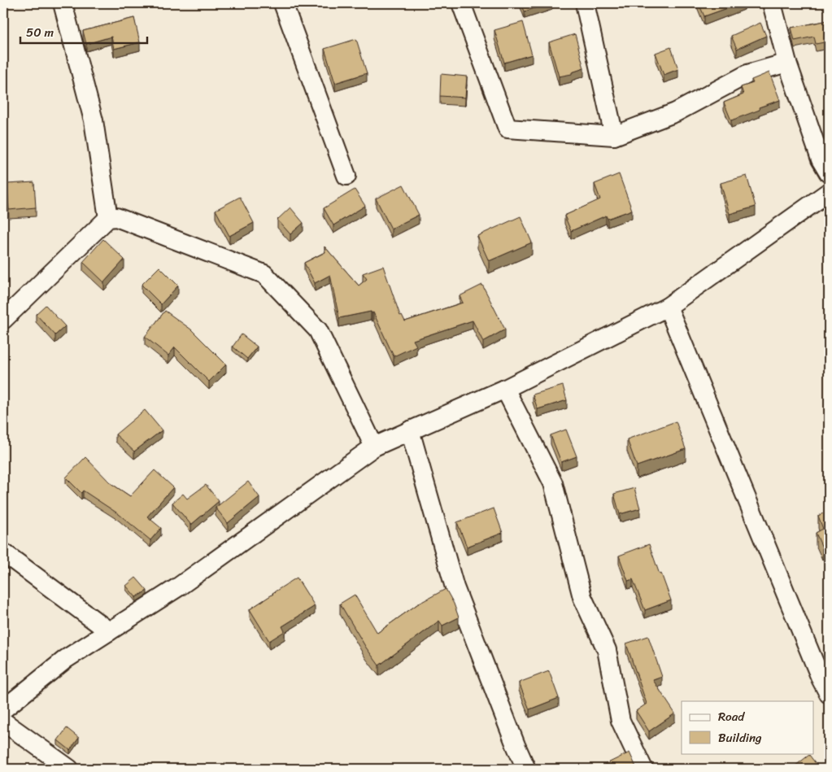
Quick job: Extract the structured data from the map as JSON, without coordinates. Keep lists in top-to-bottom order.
{
  "legend": ["Road", "Building"],
  "scale_bar": "50 m"
}
